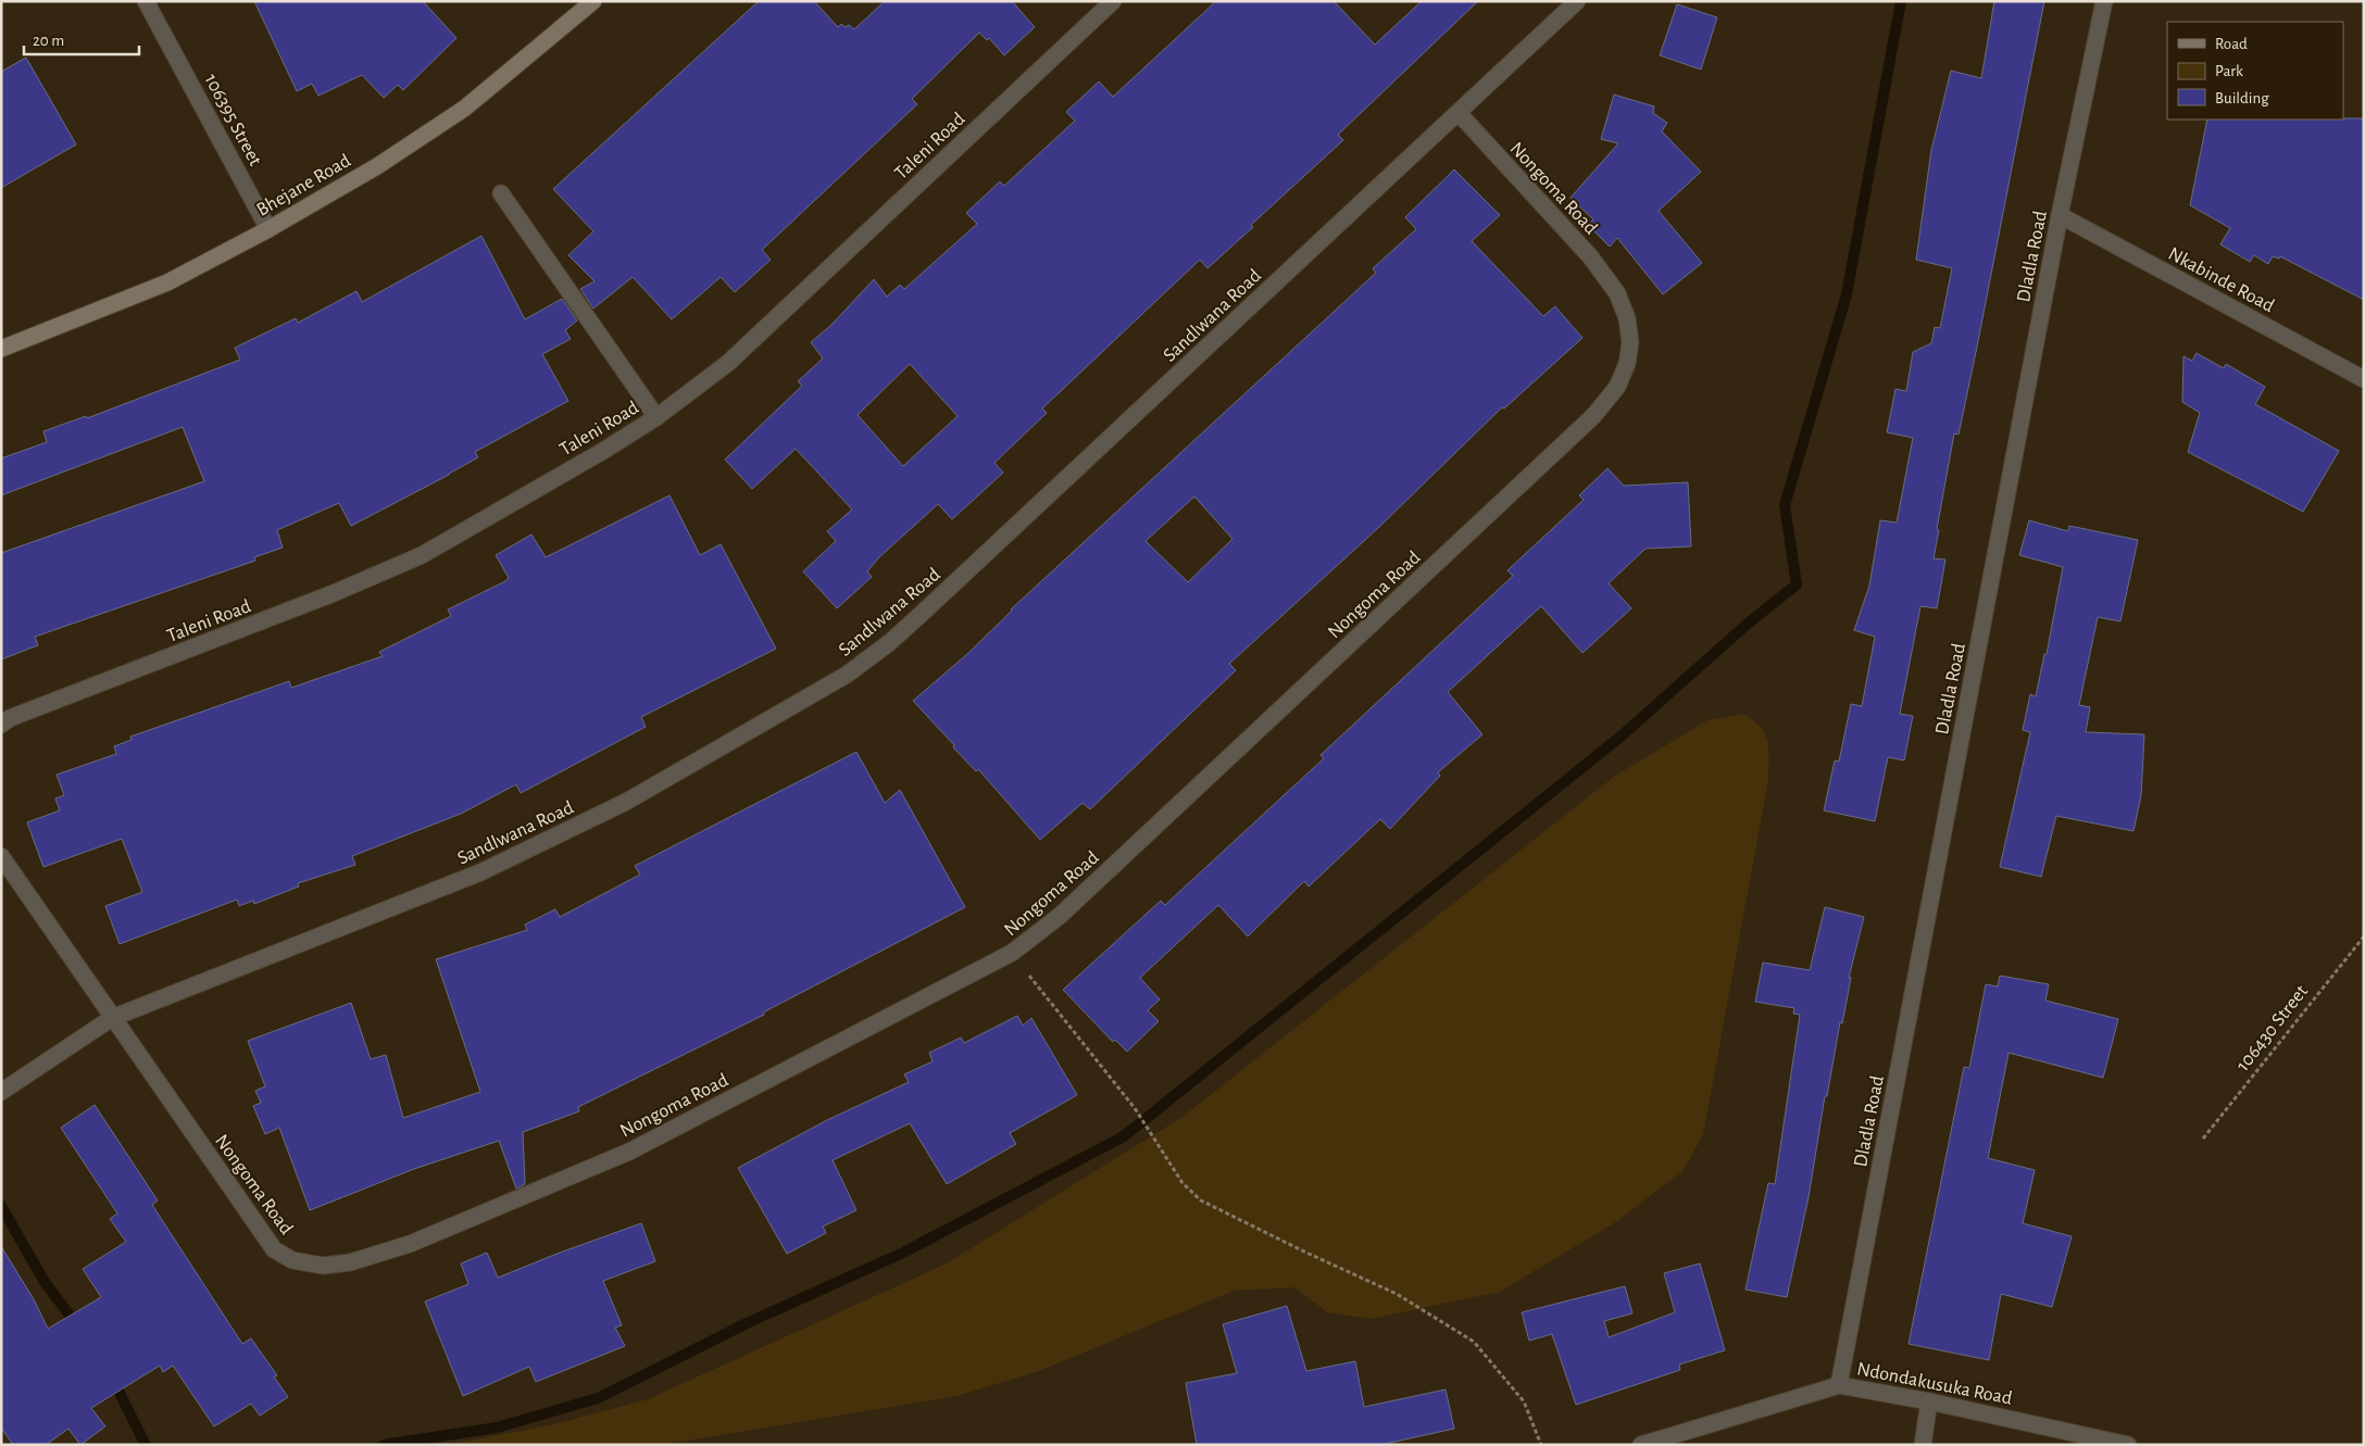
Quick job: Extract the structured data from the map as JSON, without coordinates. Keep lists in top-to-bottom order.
{
  "streets": {
    "street": [
      "106395 Street",
      "Taleni Road",
      "Bhejane Road",
      "Nongoma Road",
      "Dladla Road",
      "Nkabinde Road",
      "Sandlwana Road",
      "Ndondakusuka Road"
    ],
    "path": ["106430 Street"]
  },
  "crossings": [
    ["106395 Street", "Bhejane Road"],
    ["Nongoma Road", "Sandlwana Road"],
    ["Dladla Road", "Nkabinde Road"],
    ["Dladla Road", "Ndondakusuka Road"]
  ],
  "legend": ["Road", "Park", "Building"],
  "scale_bar": "20 m"
}
